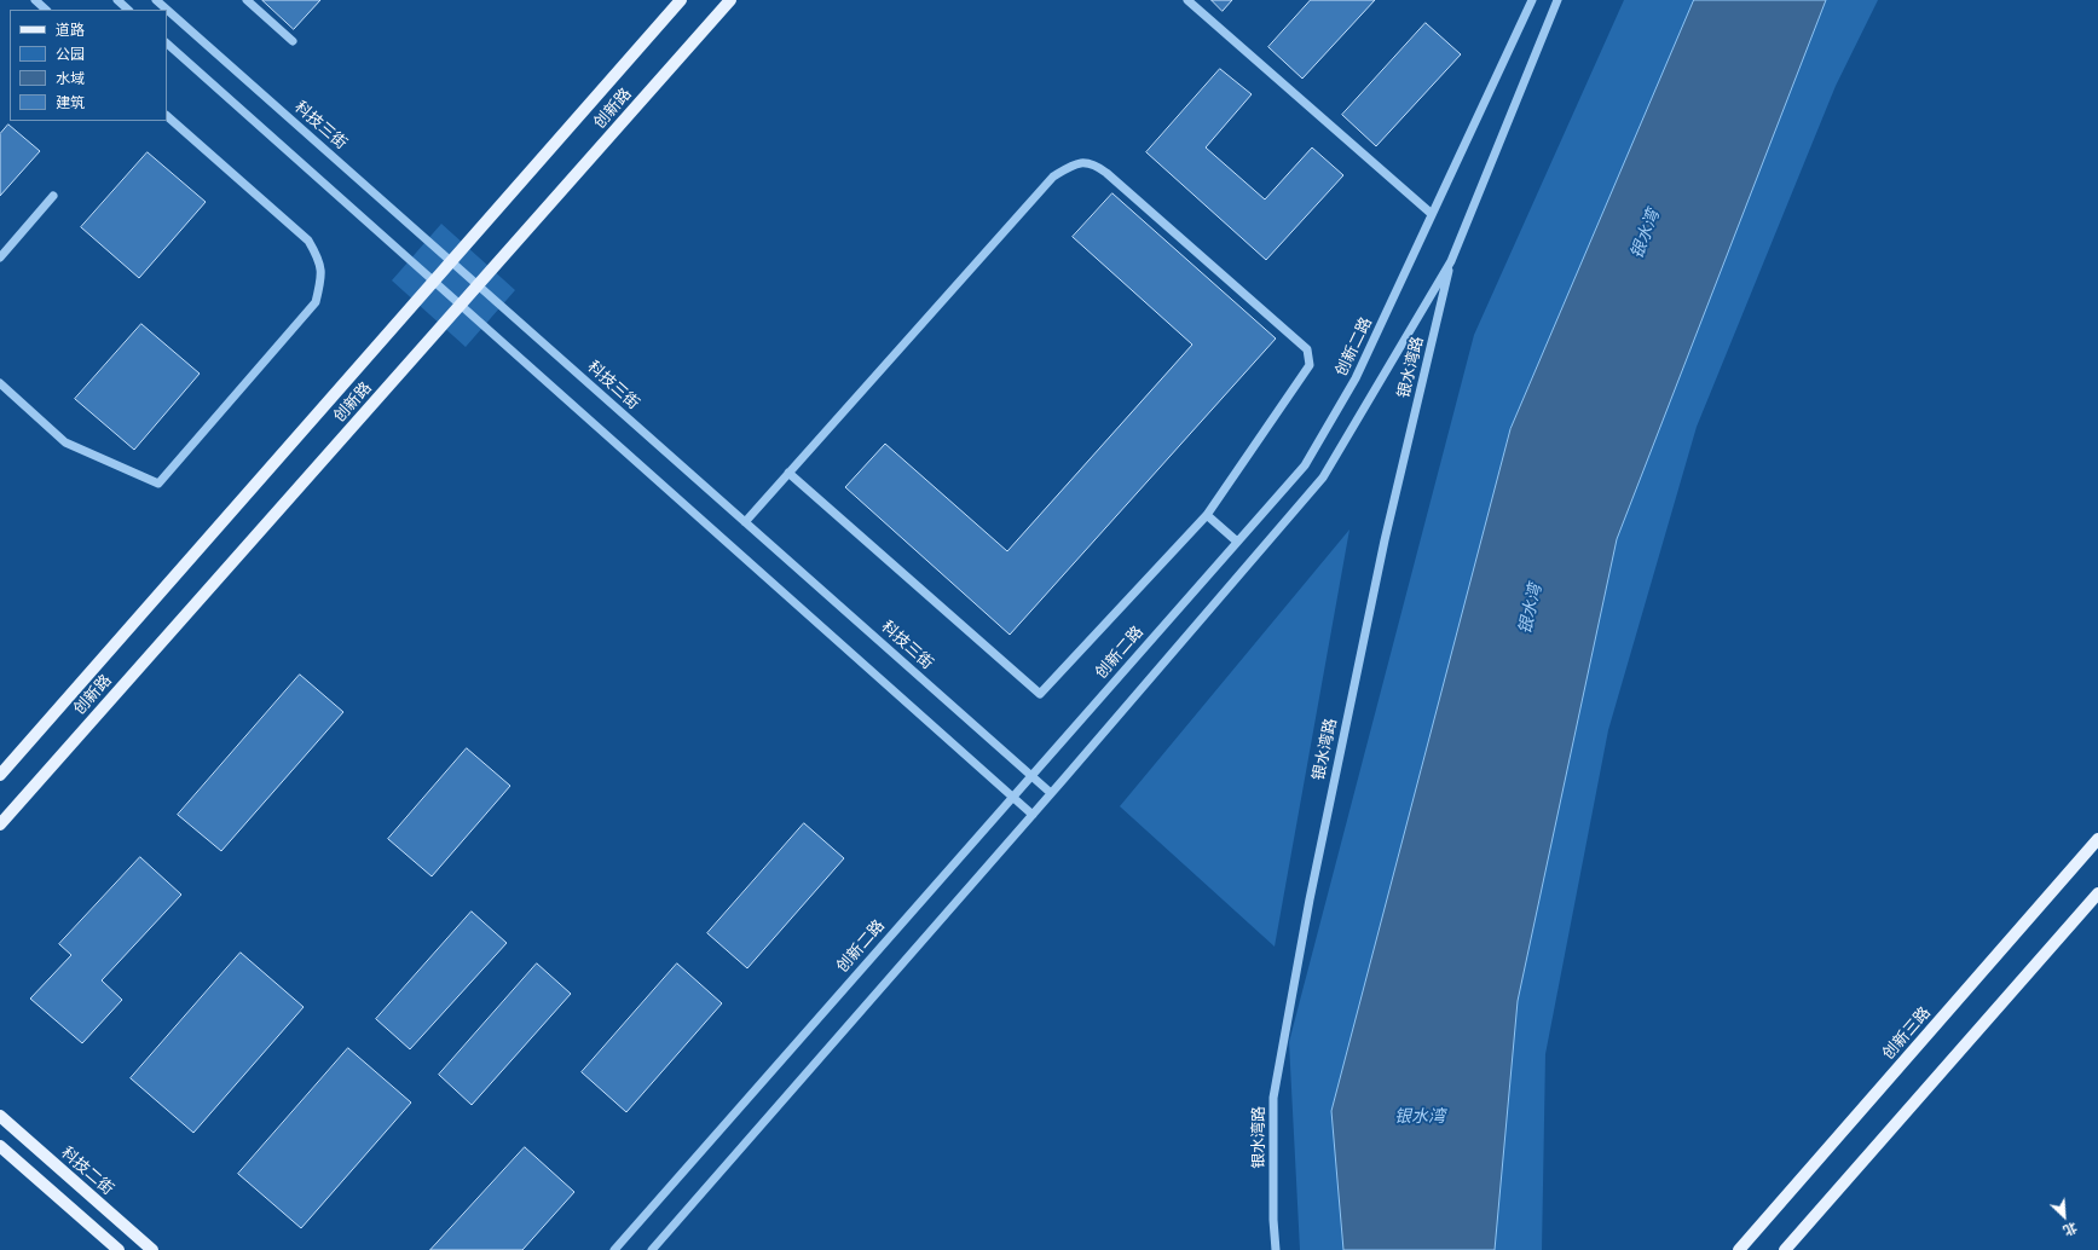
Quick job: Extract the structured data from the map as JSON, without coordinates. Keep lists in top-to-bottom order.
{
  "streets": {
    "main road": ["创新路", "创新三路", "科技二街"],
    "street": ["科技三街", "创新二路", "银水湾路"]
  },
  "crossings": [
    ["创新路", "科技三街"],
    ["科技三街", "创新二路"]
  ],
  "water": ["银水湾"],
  "legend": [
    "道路",
    "公园",
    "水域",
    "建筑"
  ],
  "north": "bottom right"
}
